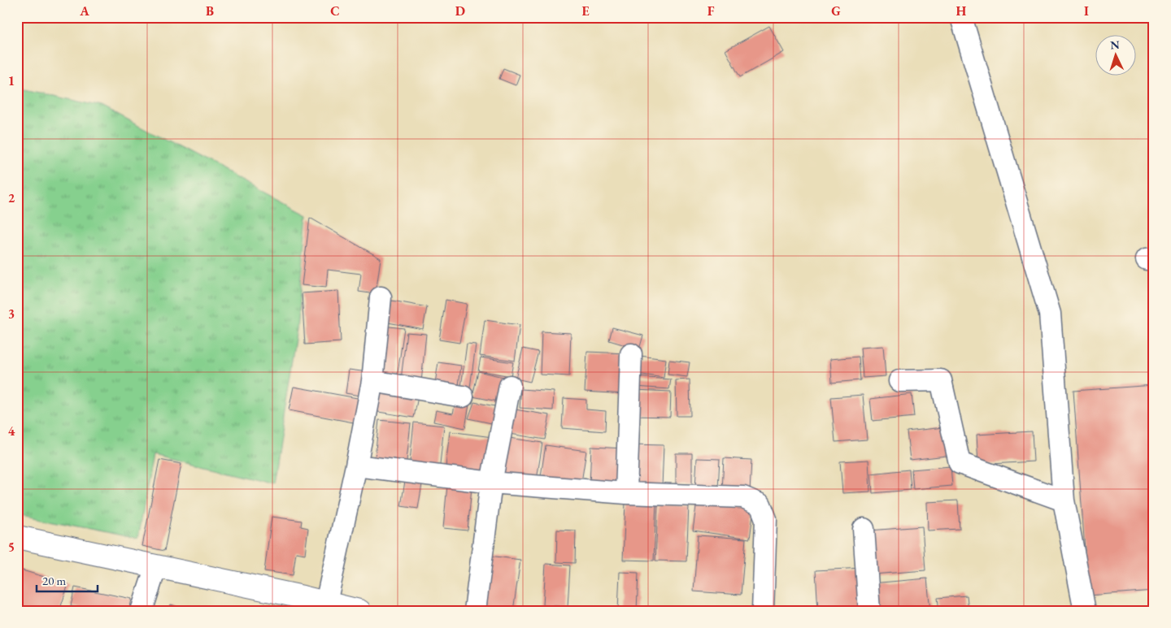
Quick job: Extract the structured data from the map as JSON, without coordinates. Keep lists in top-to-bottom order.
{
  "scale_bar": "20 m",
  "north": "top",
  "grid": {
    "columns": [
      "A",
      "B",
      "C",
      "D",
      "E",
      "F",
      "G",
      "H",
      "I"
    ],
    "rows": [
      "1",
      "2",
      "3",
      "4",
      "5"
    ]
  }
}
